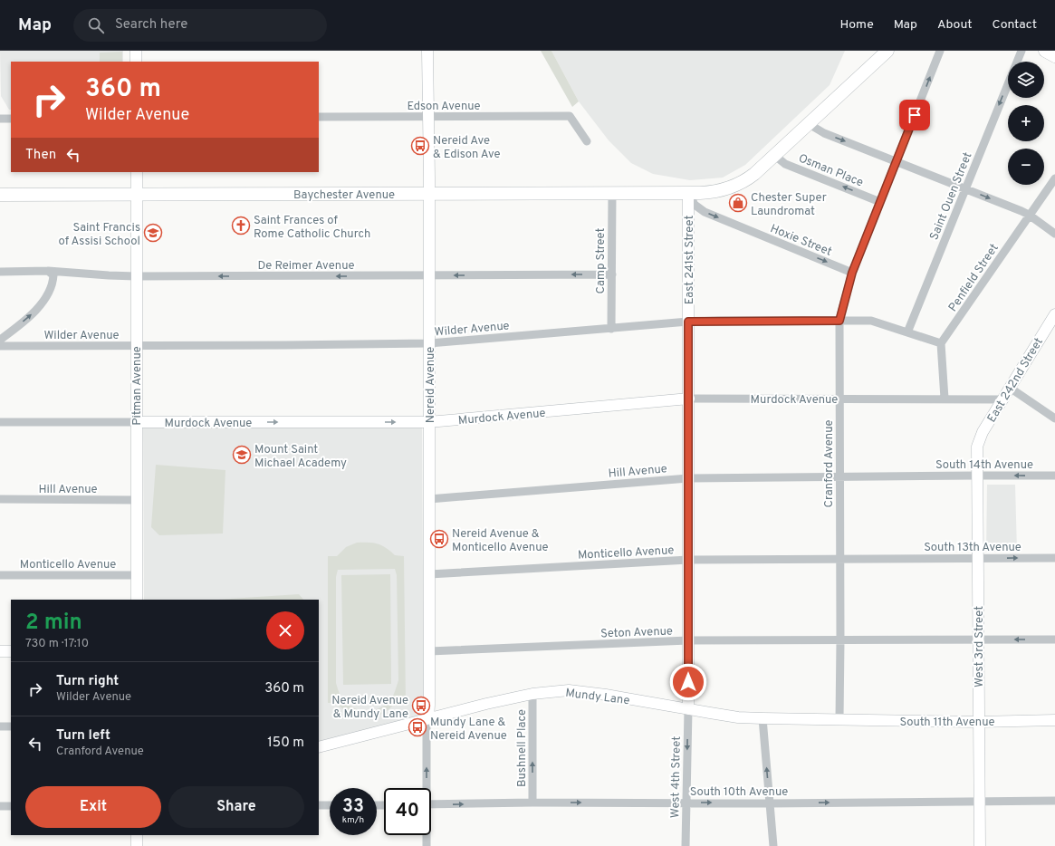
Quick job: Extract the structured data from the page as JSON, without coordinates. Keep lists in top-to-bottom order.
{
  "streets": {
    "main road": ["Baychester Avenue"],
    "street": [
      "Edson Avenue",
      "Osman Place",
      "Saint Ouen Street",
      "Hoxie Street",
      "East 241st Street",
      "Camp Street",
      "De Reimer Avenue",
      "Penfield Street",
      "Wilder Avenue",
      "East 242nd Street",
      "Nereid Avenue",
      "Pitman Avenue",
      "Murdock Avenue",
      "Cranford Avenue",
      "South 14th Avenue",
      "Hill Avenue",
      "South 13th Avenue",
      "Monticello Avenue",
      "Seton Avenue",
      "West 3rd Street",
      "Mundy Lane",
      "South 11th Avenue",
      "Bushnell Place",
      "West 4th Street",
      "South 10th Avenue"
    ]
  },
  "crossings": [
    ["Edson Avenue", "Nereid Avenue"],
    ["Osman Place", "Cranford Avenue"],
    ["Baychester Avenue", "Hoxie Street"],
    ["Baychester Avenue", "East 241st Street"],
    ["Baychester Avenue", "Camp Street"],
    ["Baychester Avenue", "Nereid Avenue"],
    ["Baychester Avenue", "Pitman Avenue"],
    ["Saint Ouen Street", "Wilder Avenue"],
    ["Hoxie Street", "East 241st Street"],
    ["Hoxie Street", "Cranford Avenue"],
    ["East 241st Street", "Wilder Avenue"],
    ["East 241st Street", "Murdock Avenue"],
    ["East 241st Street", "Hill Avenue"],
    ["East 241st Street", "Monticello Avenue"],
    ["East 241st Street", "Seton Avenue"],
    ["East 241st Street", "Mundy Lane"],
    ["East 241st Street", "West 4th Street"],
    ["Camp Street", "De Reimer Avenue"],
    ["Camp Street", "Wilder Avenue"],
    ["De Reimer Avenue", "Nereid Avenue"],
    ["De Reimer Avenue", "Pitman Avenue"],
    ["Penfield Street", "Wilder Avenue"],
    ["Wilder Avenue", "Nereid Avenue"],
    ["Wilder Avenue", "Pitman Avenue"],
    ["Wilder Avenue", "Cranford Avenue"],
    ["East 242nd Street", "Murdock Avenue"],
    ["East 242nd Street", "West 3rd Street"],
    ["Nereid Avenue", "Murdock Avenue"],
    ["Nereid Avenue", "Hill Avenue"],
    ["Nereid Avenue", "Monticello Avenue"],
    ["Nereid Avenue", "Seton Avenue"],
    ["Nereid Avenue", "Mundy Lane"],
    ["Pitman Avenue", "Murdock Avenue"],
    ["Pitman Avenue", "Hill Avenue"],
    ["Pitman Avenue", "Monticello Avenue"],
    ["Murdock Avenue", "Cranford Avenue"],
    ["Cranford Avenue", "Hill Avenue"],
    ["Cranford Avenue", "Monticello Avenue"],
    ["Cranford Avenue", "Seton Avenue"],
    ["Cranford Avenue", "Mundy Lane"],
    ["Cranford Avenue", "South 11th Avenue"],
    ["South 14th Avenue", "Hill Avenue"],
    ["South 14th Avenue", "West 3rd Street"],
    ["South 13th Avenue", "Monticello Avenue"],
    ["South 13th Avenue", "West 3rd Street"],
    ["Seton Avenue", "West 3rd Street"],
    ["West 3rd Street", "South 11th Avenue"],
    ["West 3rd Street", "South 10th Avenue"],
    ["Mundy Lane", "South 11th Avenue"],
    ["Mundy Lane", "Bushnell Place"],
    ["Mundy Lane", "West 4th Street"],
    ["Bushnell Place", "South 10th Avenue"],
    ["West 4th Street", "South 10th Avenue"]
  ],
  "one_way": [
    "Saint Ouen Street",
    "Hoxie Street",
    "De Reimer Avenue",
    "South 14th Avenue",
    "South 13th Avenue",
    "Bushnell Place",
    "West 4th Street",
    "South 10th Avenue"
  ],
  "places": {
    "bus stop": [
      "Nereid Ave & Edison Ave",
      "Nereid Avenue & Monticello Avenue",
      "Nereid Avenue & Mundy Lane",
      "Mundy Lane & Nereid Avenue"
    ],
    "shop": ["Chester Super Laundromat"],
    "church": ["Saint Frances of Rome Catholic Church"],
    "school or university": ["Saint Francis of Assisi School", "Mount Saint Michael Academy"]
  },
  "page": {
    "header": "Map",
    "search": "Search here",
    "nav": [
      "Home",
      "Map",
      "About",
      "Contact"
    ],
    "map_buttons": ["+", "−"],
    "turn": ["360 m", "Wilder Avenue"],
    "then": "Then",
    "heading": ["2 min", "730 m · 17:10"],
    "list": [
      {
        "name": "Turn right",
        "note": "Wilder Avenue",
        "value": "360 m"
      },
      {
        "name": "Turn left",
        "note": "Cranford Avenue",
        "value": "150 m"
      }
    ],
    "buttons": ["Exit", "Share"],
    "speed": "33 km/h",
    "limit": "40"
  }
}
